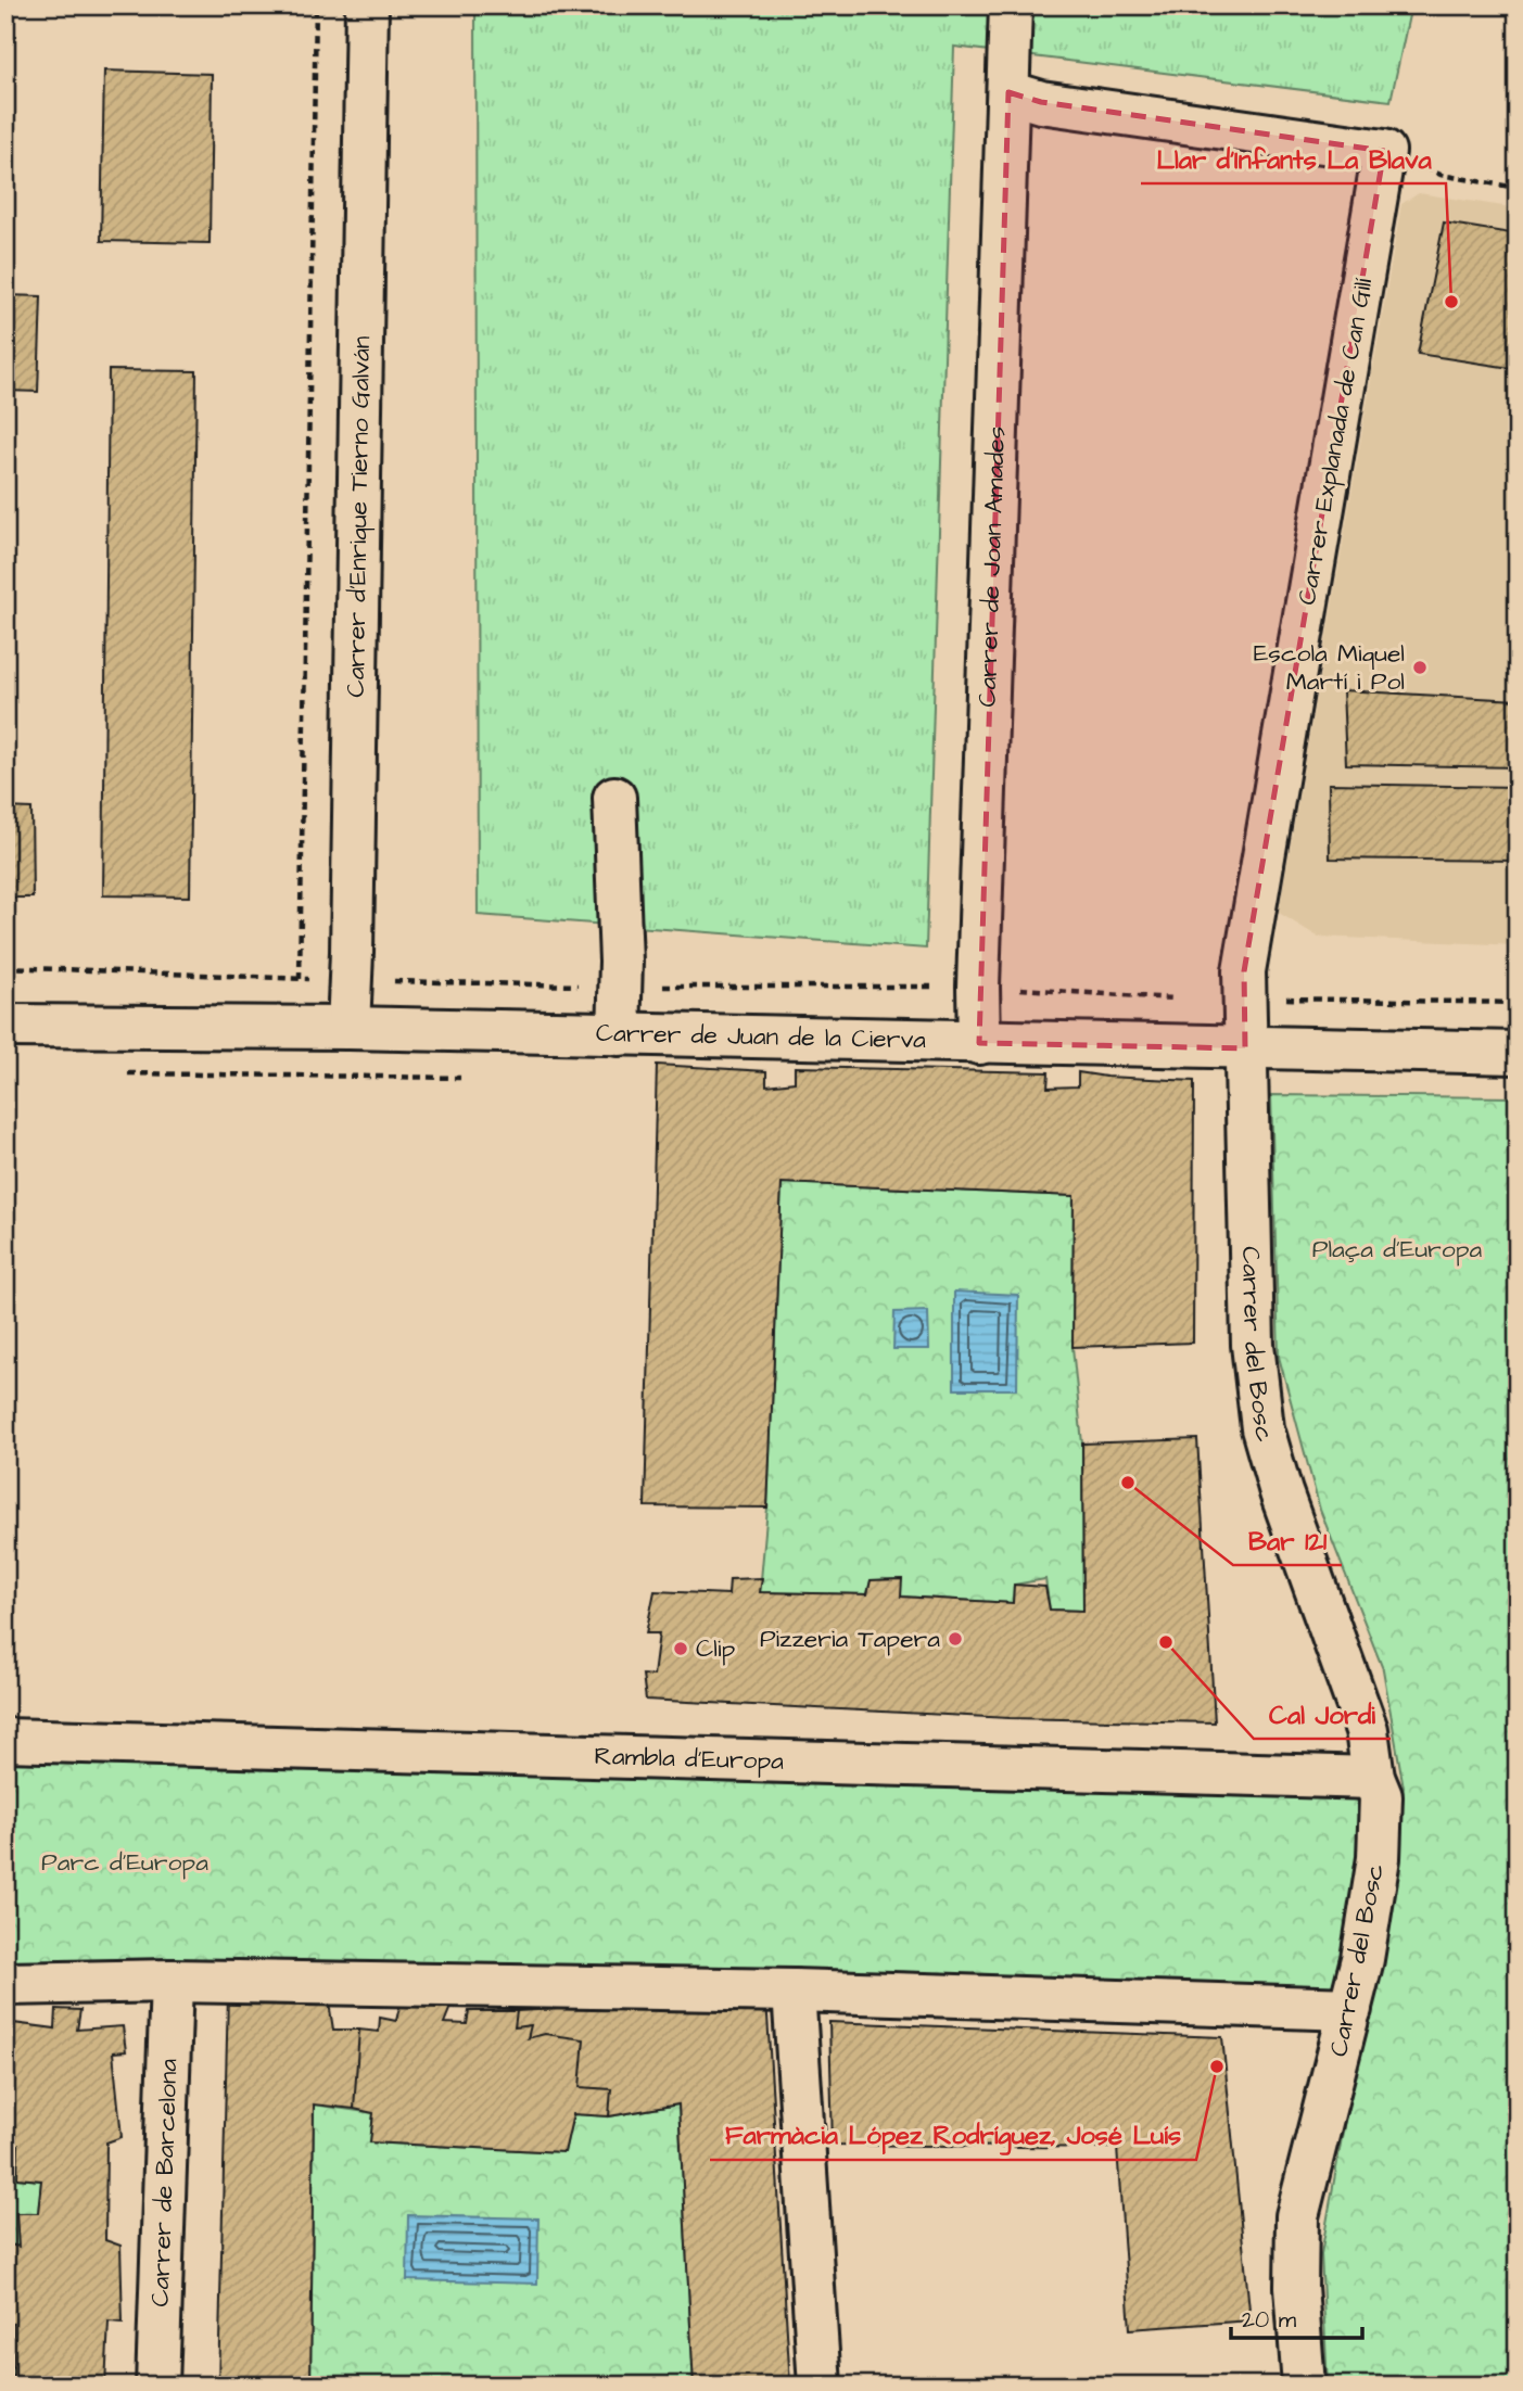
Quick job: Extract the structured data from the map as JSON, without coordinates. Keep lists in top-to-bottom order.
{
  "streets": {
    "street": [
      "Carrer Explanada de Can Gilí",
      "Carrer d'Enrique Tierno Galván",
      "Carrer de Joan Amades",
      "Carrer de Juan de la Cierva",
      "Carrer del Bosc",
      "Rambla d'Europa",
      "Carrer de Barcelona"
    ]
  },
  "crossings": [
    ["Carrer Explanada de Can Gilí", "Carrer de Juan de la Cierva"],
    ["Carrer Explanada de Can Gilí", "Carrer del Bosc"],
    ["Carrer d'Enrique Tierno Galván", "Carrer de Juan de la Cierva"],
    ["Carrer de Joan Amades", "Carrer de Juan de la Cierva"],
    ["Carrer de Juan de la Cierva", "Carrer del Bosc"],
    ["Carrer del Bosc", "Rambla d'Europa"]
  ],
  "parks": ["Plaça d'Europa", "Parc d'Europa"],
  "places": [
    "Llar d'Infants La Blava",
    "Escola Miquel Martí i Pol",
    "Bar 121",
    "Pizzeria Tapera",
    "Cal Jordi",
    "Clip",
    "Farmàcia López Rodríguez, José Luís"
  ],
  "scale_bar": "20 m"
}
